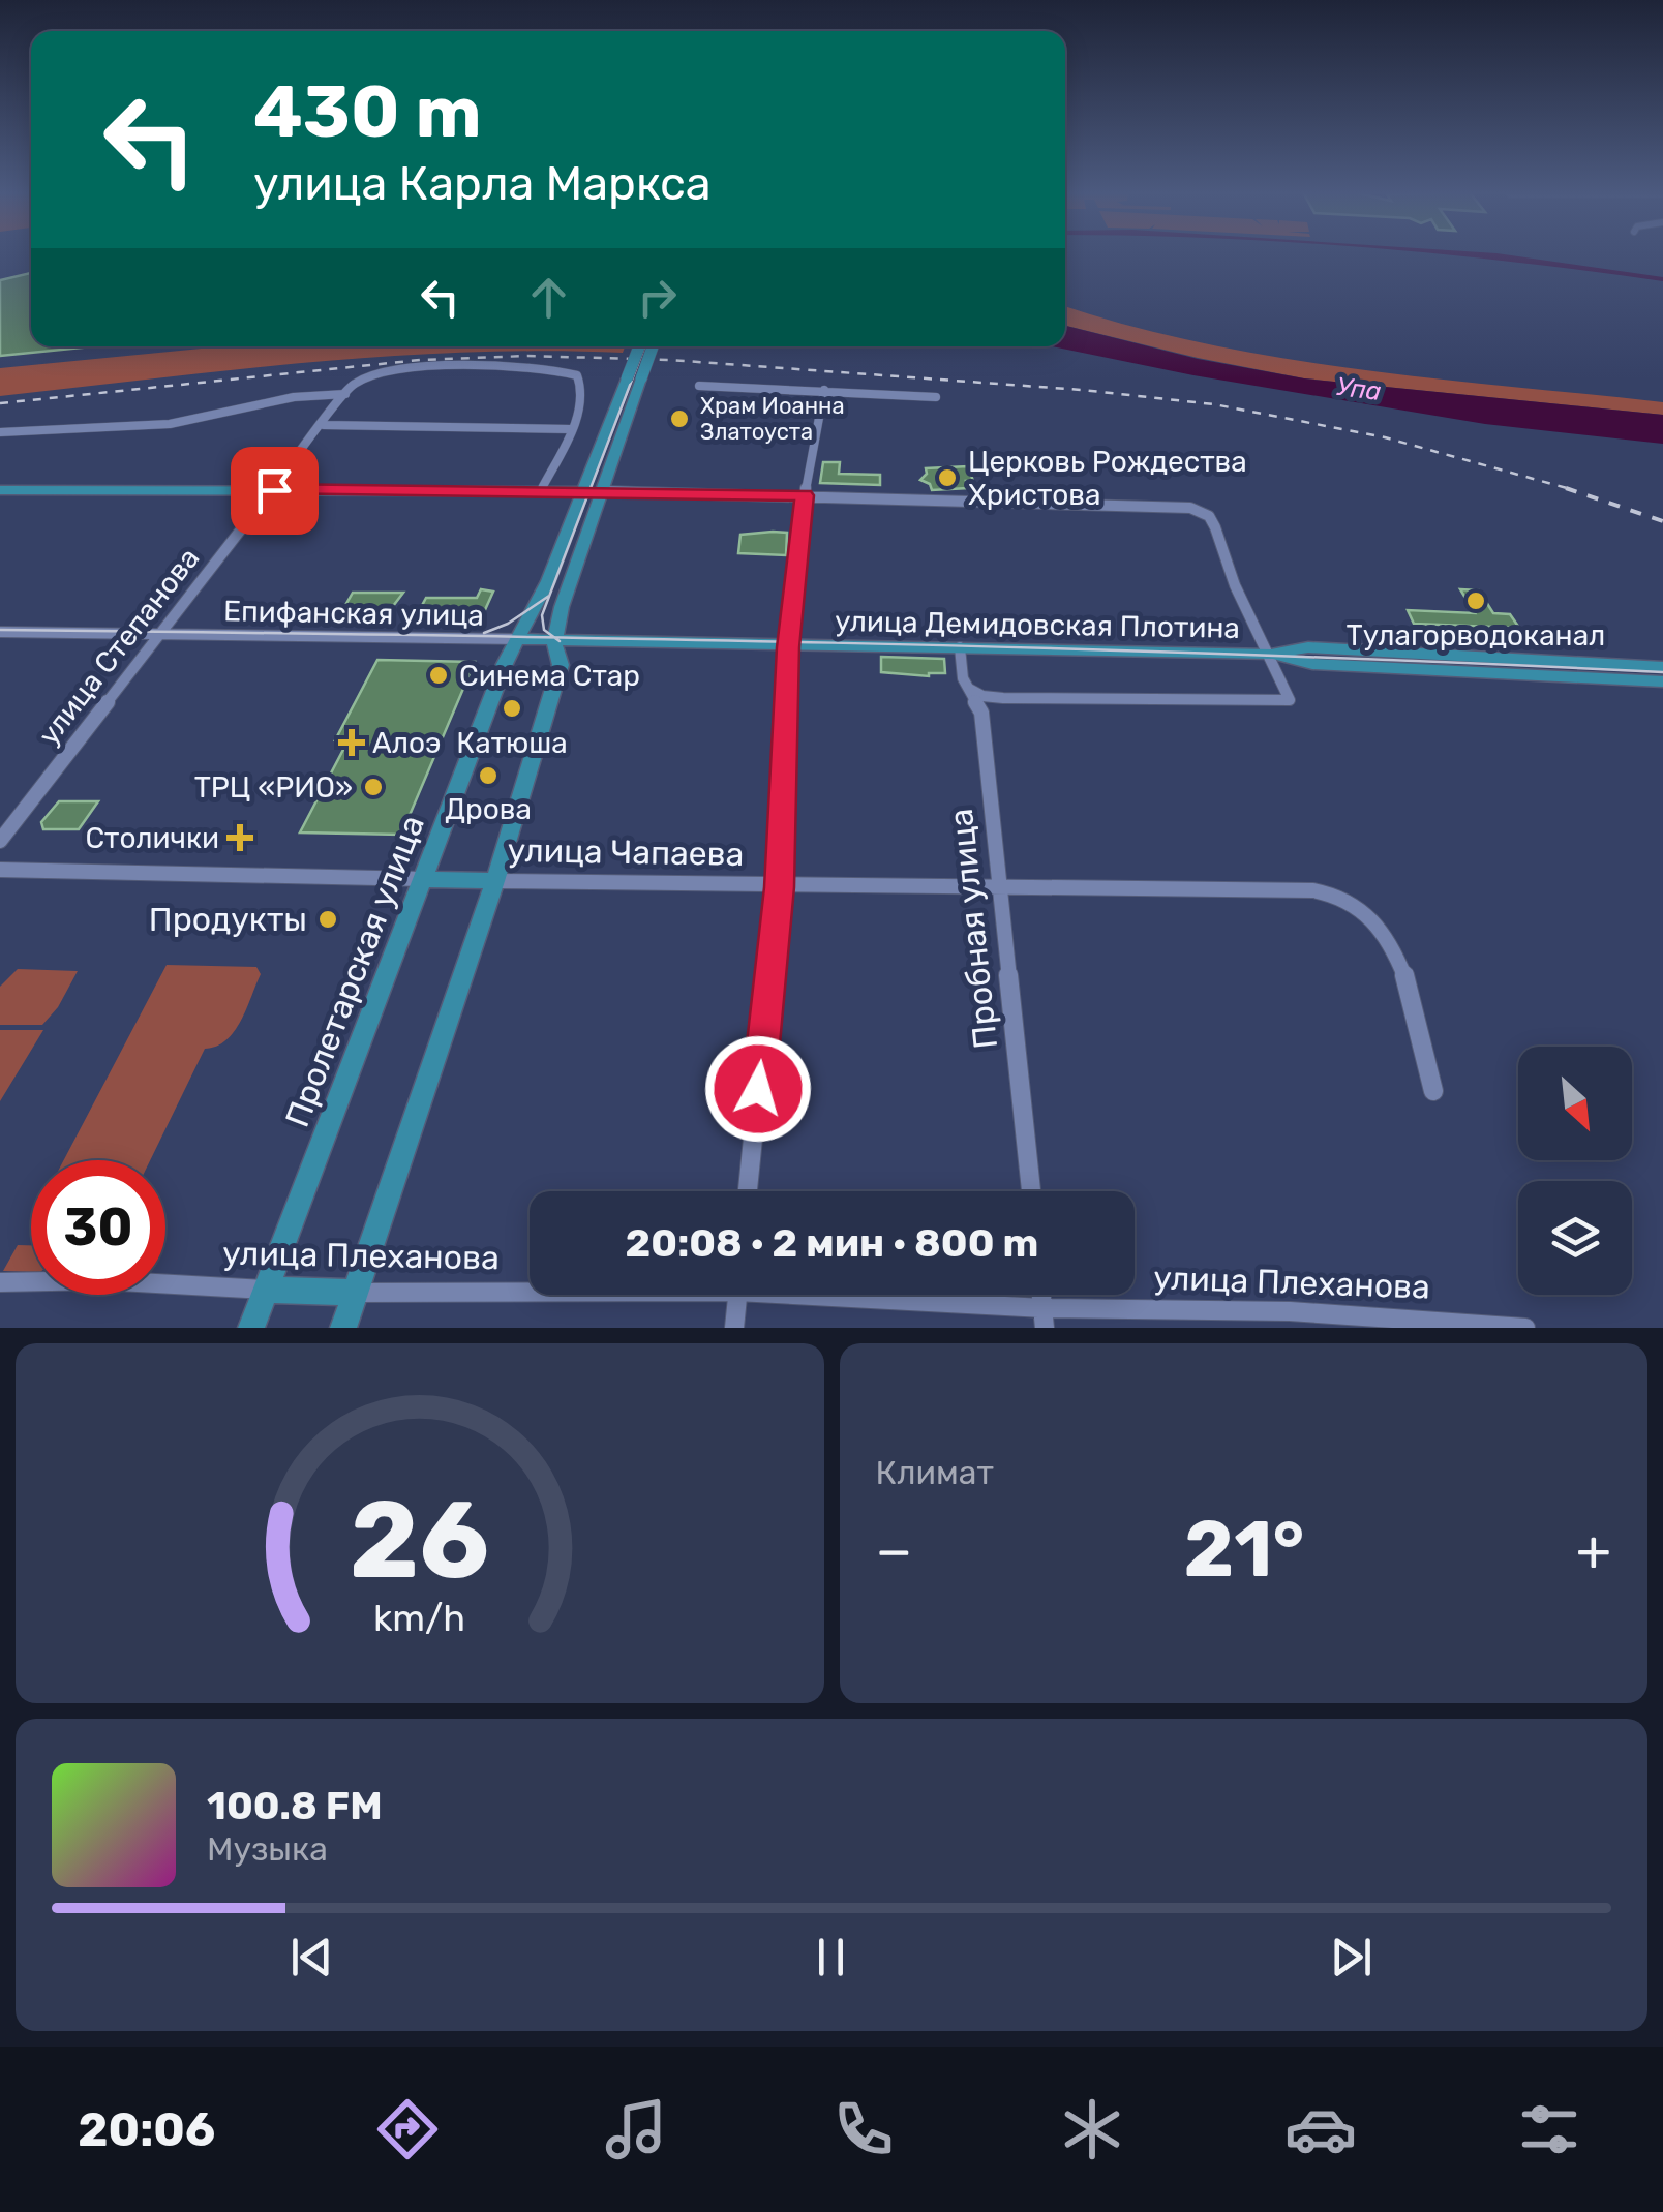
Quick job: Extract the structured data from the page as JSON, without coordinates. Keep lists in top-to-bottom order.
{
  "streets": {
    "main road": [
      "улица Демидовская Плотина",
      "улица Чапаева",
      "Пролетарская улица",
      "улица Плеханова"
    ],
    "street": ["Епифанская улица", "улица Степанова", "Пробная улица"]
  },
  "crossings": [
    ["Епифанская улица", "улица Степанова"],
    ["Епифанская улица", "Пролетарская улица"],
    ["улица Демидовская Плотина", "Пробная улица"],
    ["улица Чапаева", "Пробная улица"],
    ["улица Чапаева", "Пролетарская улица"],
    ["Пролетарская улица", "улица Плеханова"]
  ],
  "water": ["Упа"],
  "places": {
    "other": [
      "Храм Иоанна Златоуста",
      "Церковь Рождества Христова",
      "Тулагорводоканал",
      "Синема Стар",
      "Катюша",
      "Дрова",
      "ТРЦ «РИО»",
      "Продукты"
    ],
    "health": ["Алоэ", "Столички"]
  },
  "north": "bottom right",
  "page": {
    "turn": ["430 m", "улица Карла Маркса"],
    "limit": "30",
    "trip": "20:08 · 2 мин · 800 m",
    "tile": "Климат",
    "heat": ["−", "21°", "+"],
    "song": ["100.8 FM", "Музыка"],
    "tabs": "20:06",
    "gauge": ["26", "km/h"]
  }
}
